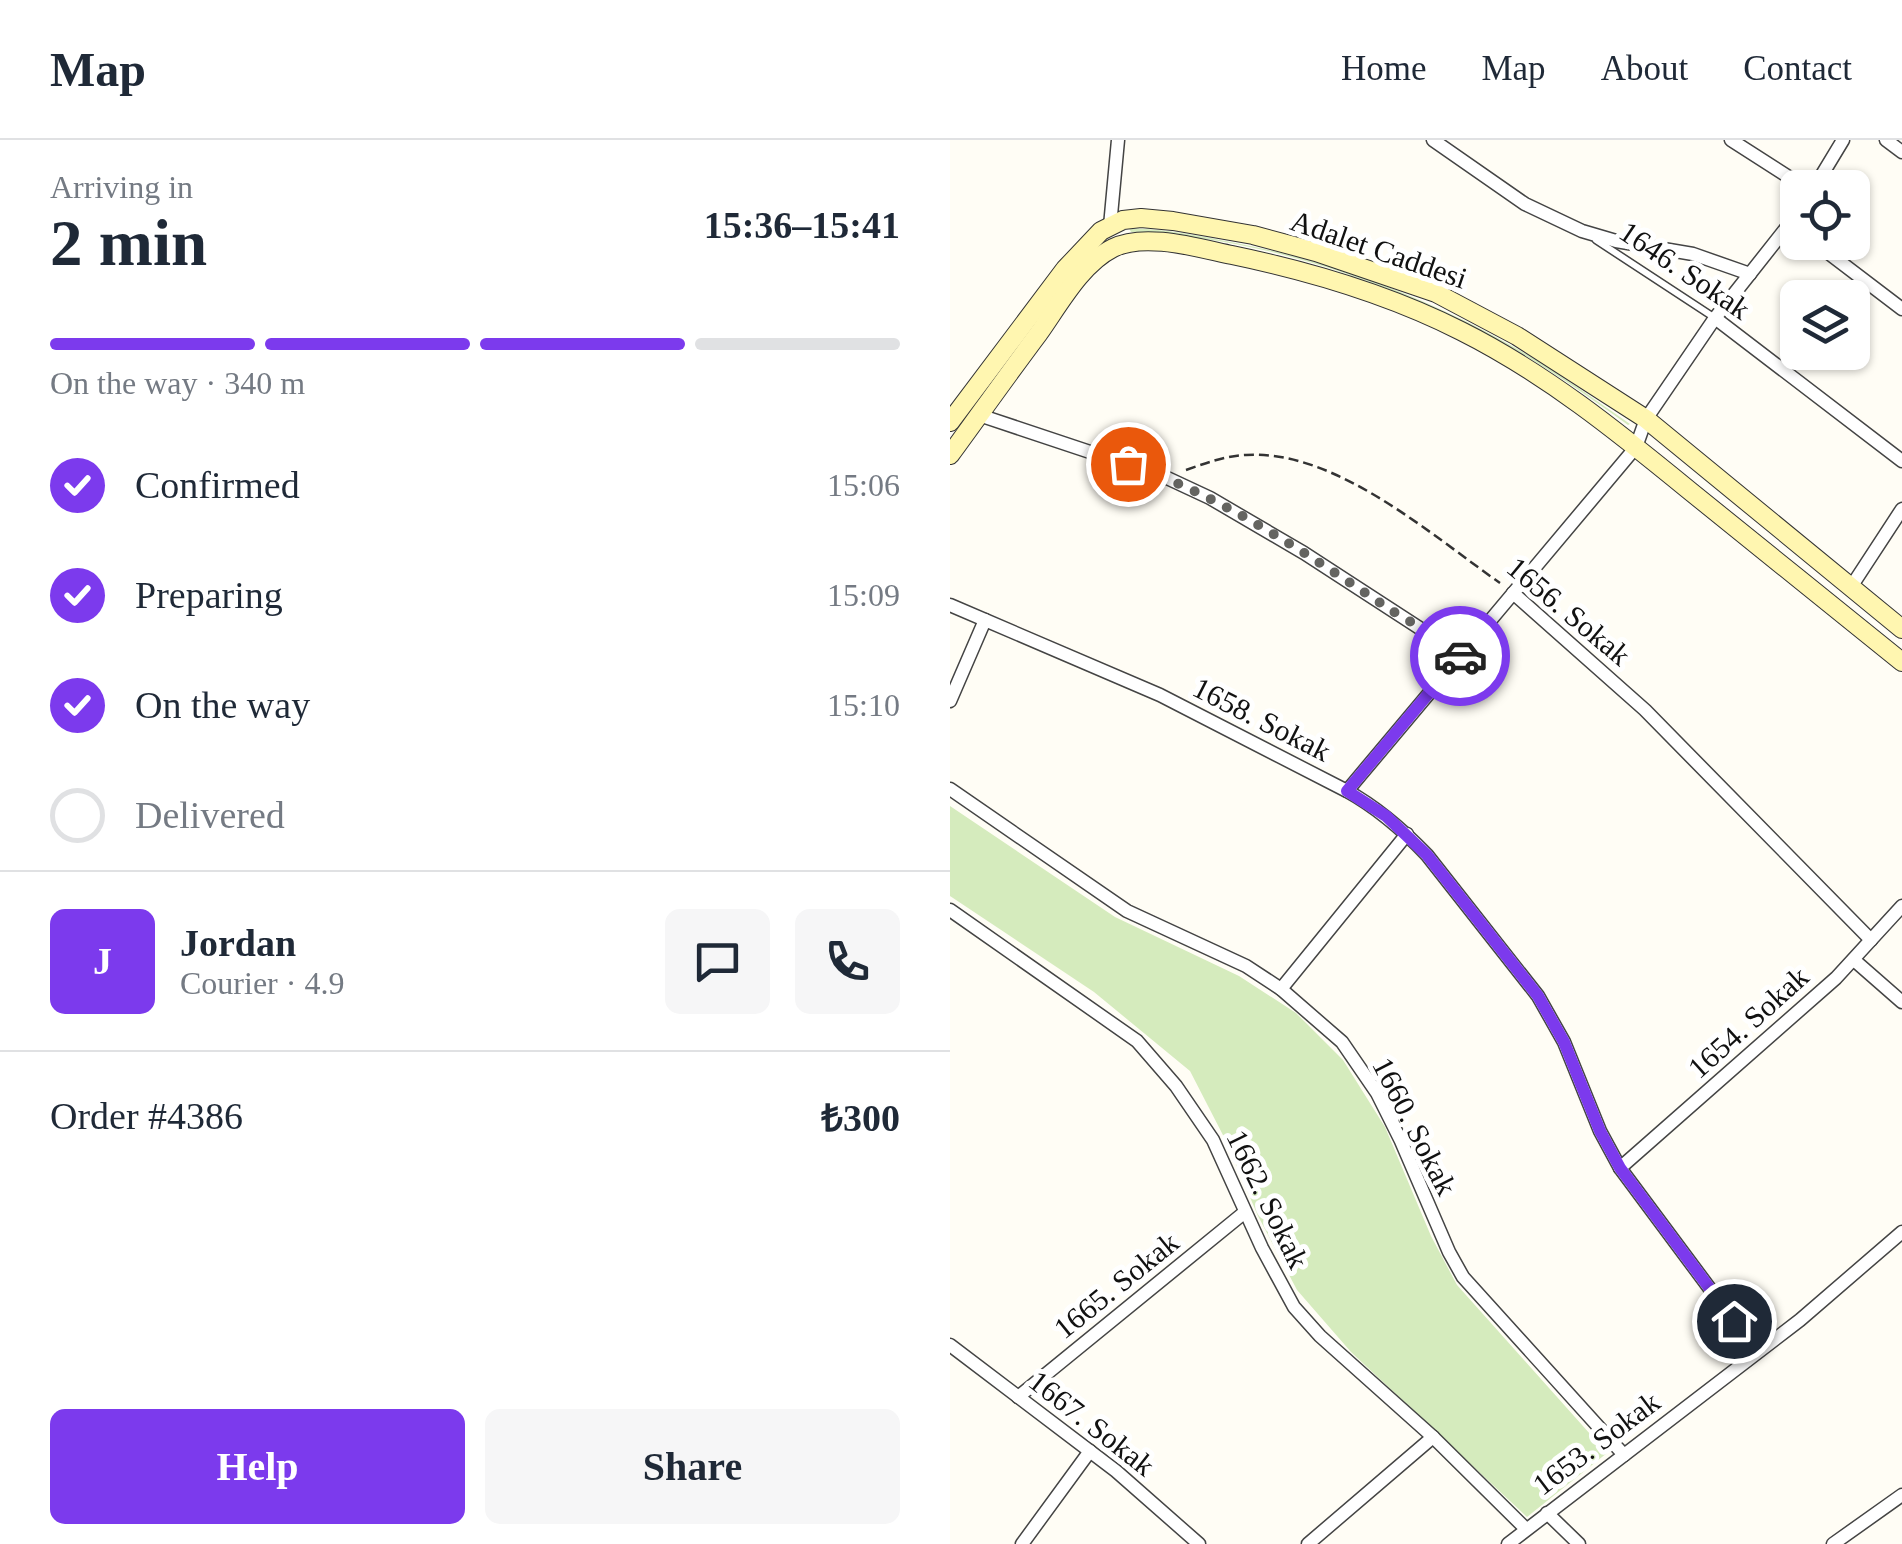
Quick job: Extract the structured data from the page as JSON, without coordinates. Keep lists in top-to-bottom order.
{
  "streets": {
    "street": [
      "Adalet Caddesi",
      "1646. Sokak",
      "1656. Sokak",
      "1658. Sokak",
      "1654. Sokak",
      "1660. Sokak",
      "1662. Sokak",
      "1665. Sokak",
      "1667. Sokak",
      "1653. Sokak"
    ]
  },
  "crossings": [
    ["1656. Sokak", "1654. Sokak"],
    ["1658. Sokak", "1654. Sokak"],
    ["1658. Sokak", "1653. Sokak"],
    ["1660. Sokak", "1653. Sokak"],
    ["1662. Sokak", "1665. Sokak"],
    ["1662. Sokak", "1653. Sokak"],
    ["1665. Sokak", "1667. Sokak"]
  ],
  "page": {
    "header": "Map",
    "nav": [
      "Home",
      "Map",
      "About",
      "Contact"
    ],
    "heading": ["2 min", "Arriving in", "15:36–15:41"],
    "panel": [
      "Jordan",
      "Courier · 4.9",
      "Order #4386",
      "₺300"
    ],
    "bar": "On the way · 340 m",
    "list": [
      ["Confirmed", "15:06"],
      ["Preparing", "15:09"],
      ["On the way", "15:10"],
      "Delivered"
    ],
    "round": "J",
    "buttons": ["Help", "Share"]
  }
}
